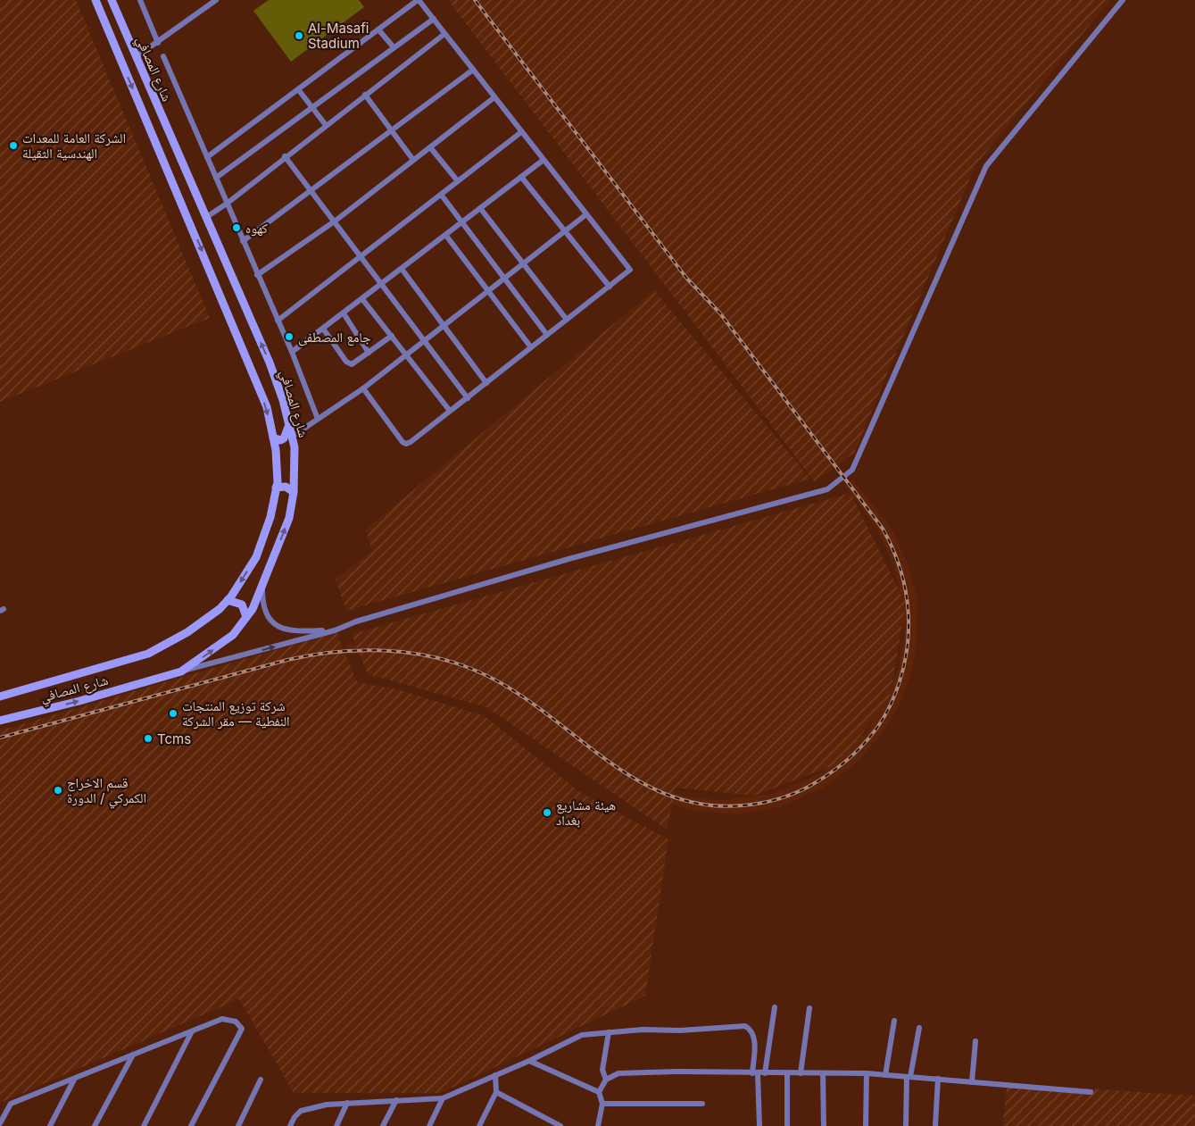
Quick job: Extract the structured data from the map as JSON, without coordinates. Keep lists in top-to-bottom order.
{
  "streets": {
    "main road": ["شارع المصافي"]
  },
  "places": [
    "Al-Masafi Stadium",
    "الشركة العامة للمعدات الهندسية الثقيلة",
    "كهوه",
    "جامع المصطفى",
    "شركة توزيع المنتجات النفطية — مقر الشركة",
    "Tcms",
    "قسم الاخراج الكمركي / الدورة",
    "هيئة مشاريع بغداد"
  ]
}
